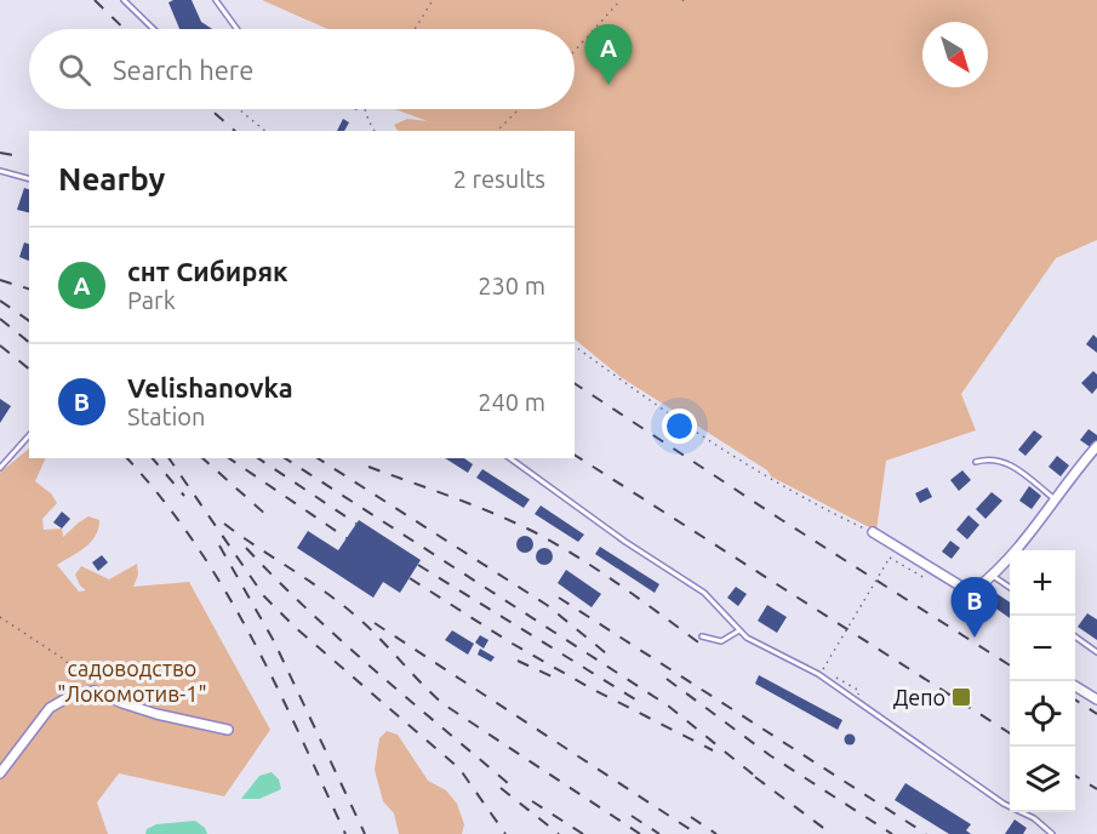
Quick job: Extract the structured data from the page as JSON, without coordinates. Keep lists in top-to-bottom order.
{
  "parks": ["садоводство \"Локомотив-1\""],
  "places": {
    "transit": ["Депо"]
  },
  "north": "bottom right",
  "page": {
    "pins": ["A", "B"],
    "search": "Search here",
    "heading": ["Nearby", "2 results"],
    "list": [
      {
        "mark": "A",
        "name": "снт Сибиряк",
        "note": "Park",
        "value": "230 m"
      },
      {
        "mark": "B",
        "name": "Velishanovka",
        "note": "Station",
        "value": "240 m"
      }
    ],
    "map_buttons": ["+", "−"]
  }
}
